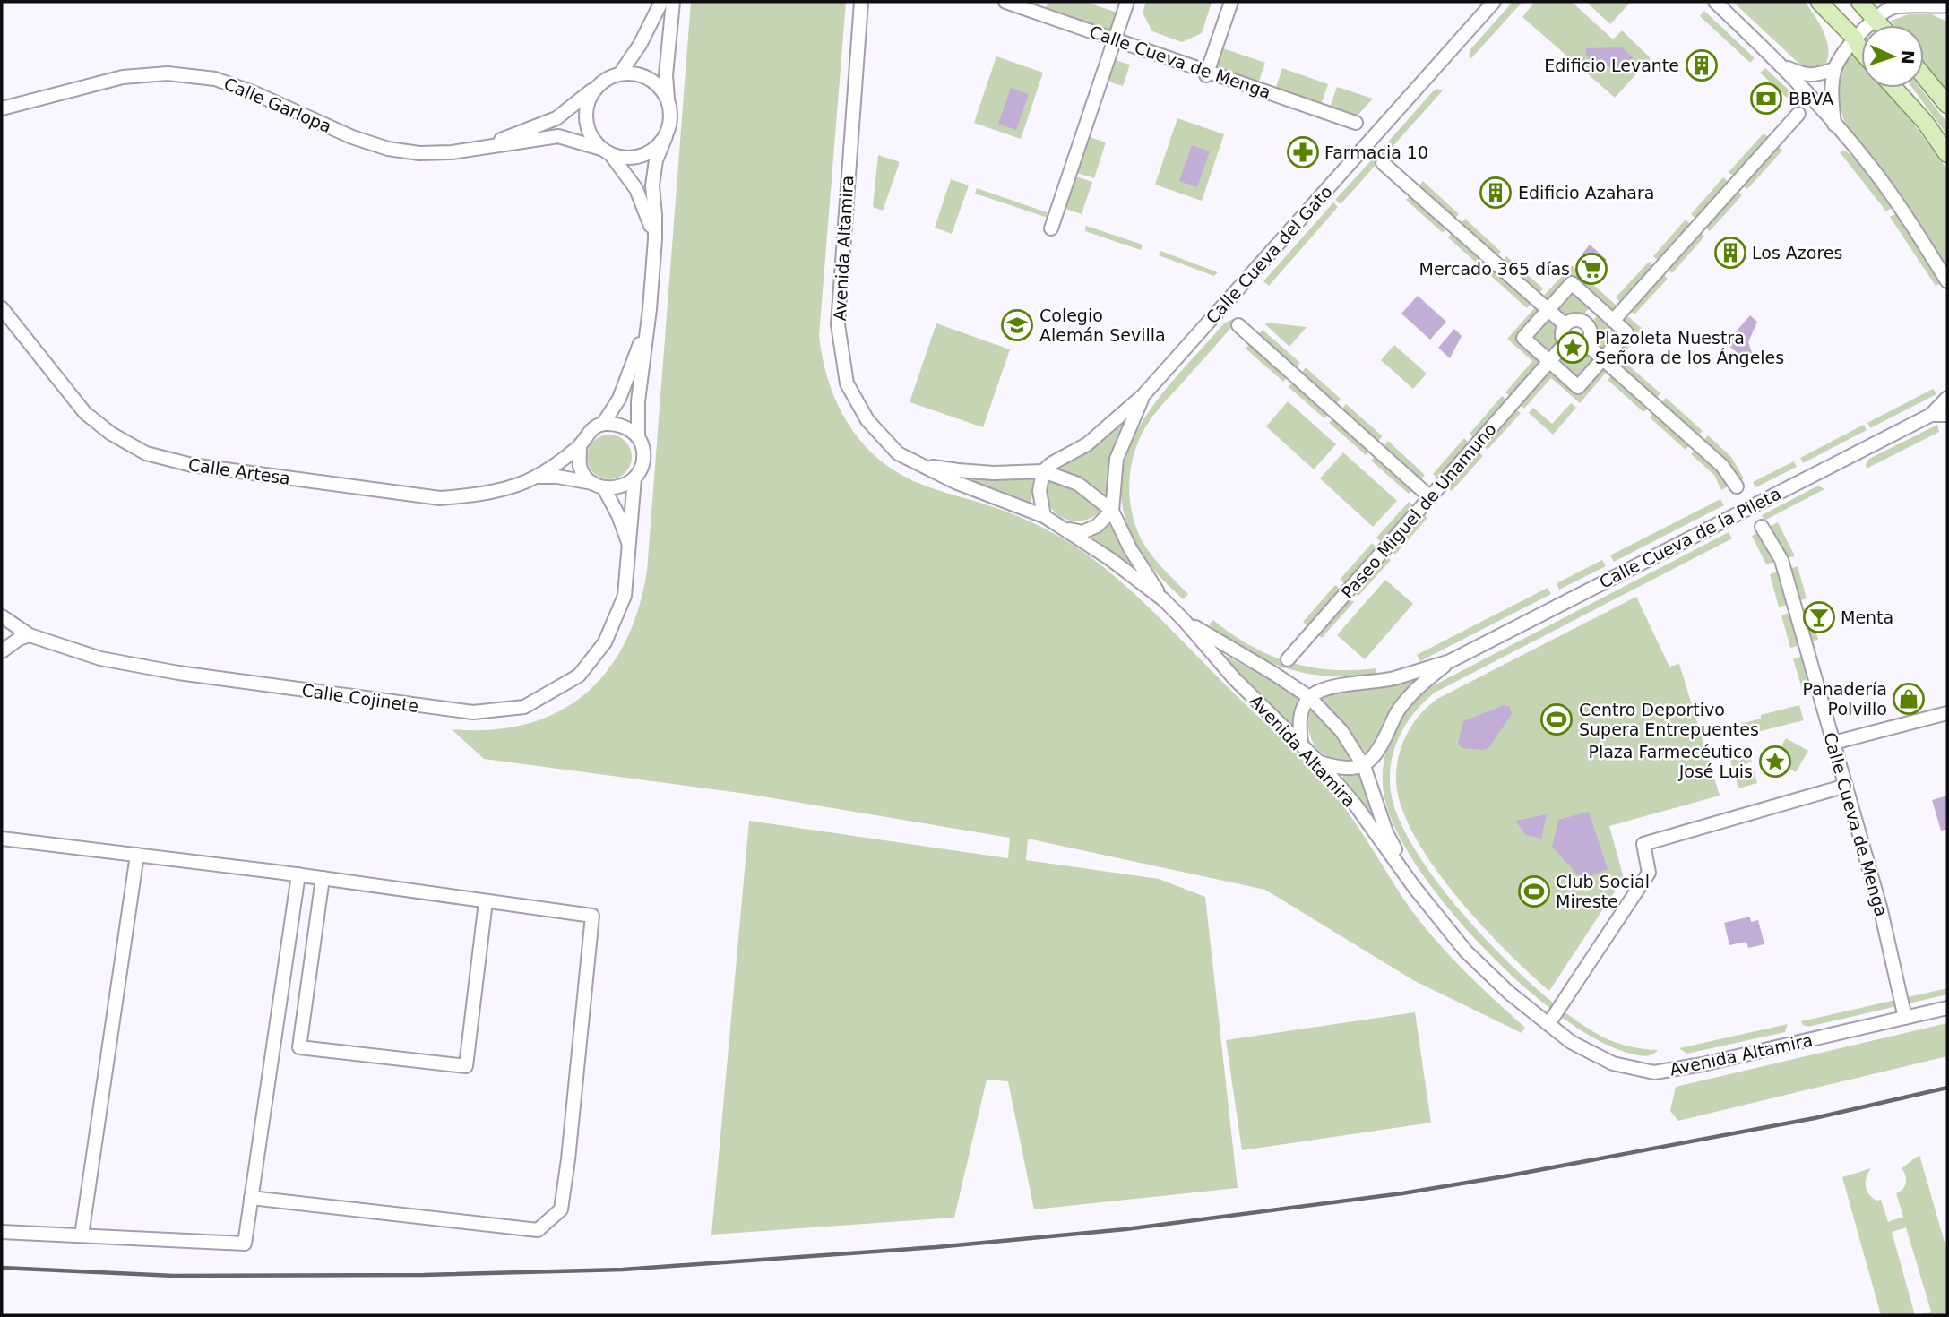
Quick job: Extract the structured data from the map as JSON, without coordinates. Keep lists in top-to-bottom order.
{
  "streets": {
    "street": [
      "Calle Cueva de Menga",
      "Calle Garlopa",
      "Avenida Altamira",
      "Calle Cueva del Gato",
      "Calle Artesa",
      "Paseo Miguel de Unamuno",
      "Calle Cueva de la Pileta",
      "Calle Cojinete"
    ]
  },
  "crossings": [
    ["Calle Cueva de Menga", "Avenida Altamira"],
    ["Calle Cueva del Gato", "Paseo Miguel de Unamuno"],
    ["Calle Artesa", "Calle Cojinete"]
  ],
  "places": {
    "building": ["Edificio Levante", "Edificio Azahara", "Los Azores"],
    "bank": ["BBVA"],
    "pharmacy": ["Farmacia 10"],
    "supermarket": ["Mercado 365 días"],
    "school or university": ["Colegio Alemán Sevilla"],
    "place": ["Plazoleta Nuestra Señora de los Ángeles", "Plaza Farmecéutico José Luis"],
    "bar": ["Menta"],
    "shop": ["Panadería Polvillo"],
    "sports": ["Centro Deportivo Supera Entrepuentes", "Club Social Mireste"]
  },
  "north": "right"
}
